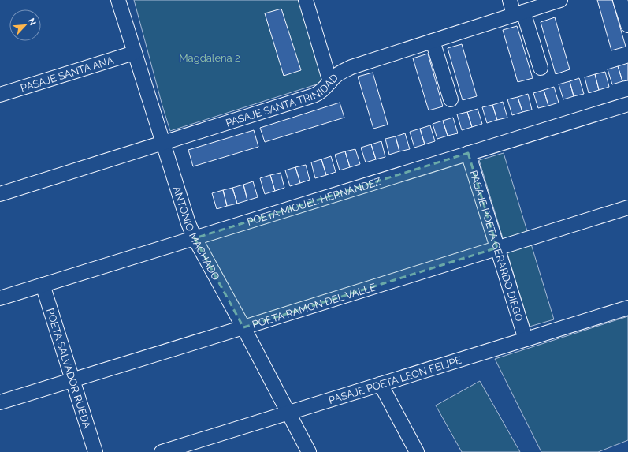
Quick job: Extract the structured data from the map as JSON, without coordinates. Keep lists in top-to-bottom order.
{
  "streets": {
    "street": [
      "PASAJE SANTA ANA",
      "PASAJE SANTA TRINIDAD",
      "POETA MIGUEL HERNÁNDEZ",
      "ANTONIO MACHADO",
      "PASAJE POETA GERARDO DIEGO",
      "POETA RAMÓN DEL VALLE",
      "POETA SALVADOR RUEDA",
      "PASAJE POETA LEÓN FELIPE"
    ]
  },
  "crossings": [
    ["PASAJE SANTA ANA", "ANTONIO MACHADO"],
    ["PASAJE SANTA TRINIDAD", "ANTONIO MACHADO"],
    ["POETA MIGUEL HERNÁNDEZ", "ANTONIO MACHADO"],
    ["POETA MIGUEL HERNÁNDEZ", "PASAJE POETA GERARDO DIEGO"],
    ["POETA MIGUEL HERNÁNDEZ", "POETA SALVADOR RUEDA"],
    ["ANTONIO MACHADO", "POETA RAMÓN DEL VALLE"],
    ["ANTONIO MACHADO", "PASAJE POETA LEÓN FELIPE"],
    ["PASAJE POETA GERARDO DIEGO", "POETA RAMÓN DEL VALLE"],
    ["PASAJE POETA GERARDO DIEGO", "PASAJE POETA LEÓN FELIPE"],
    ["POETA RAMÓN DEL VALLE", "POETA SALVADOR RUEDA"]
  ],
  "parks": ["Magdalena 2"],
  "north": "top right"
}
